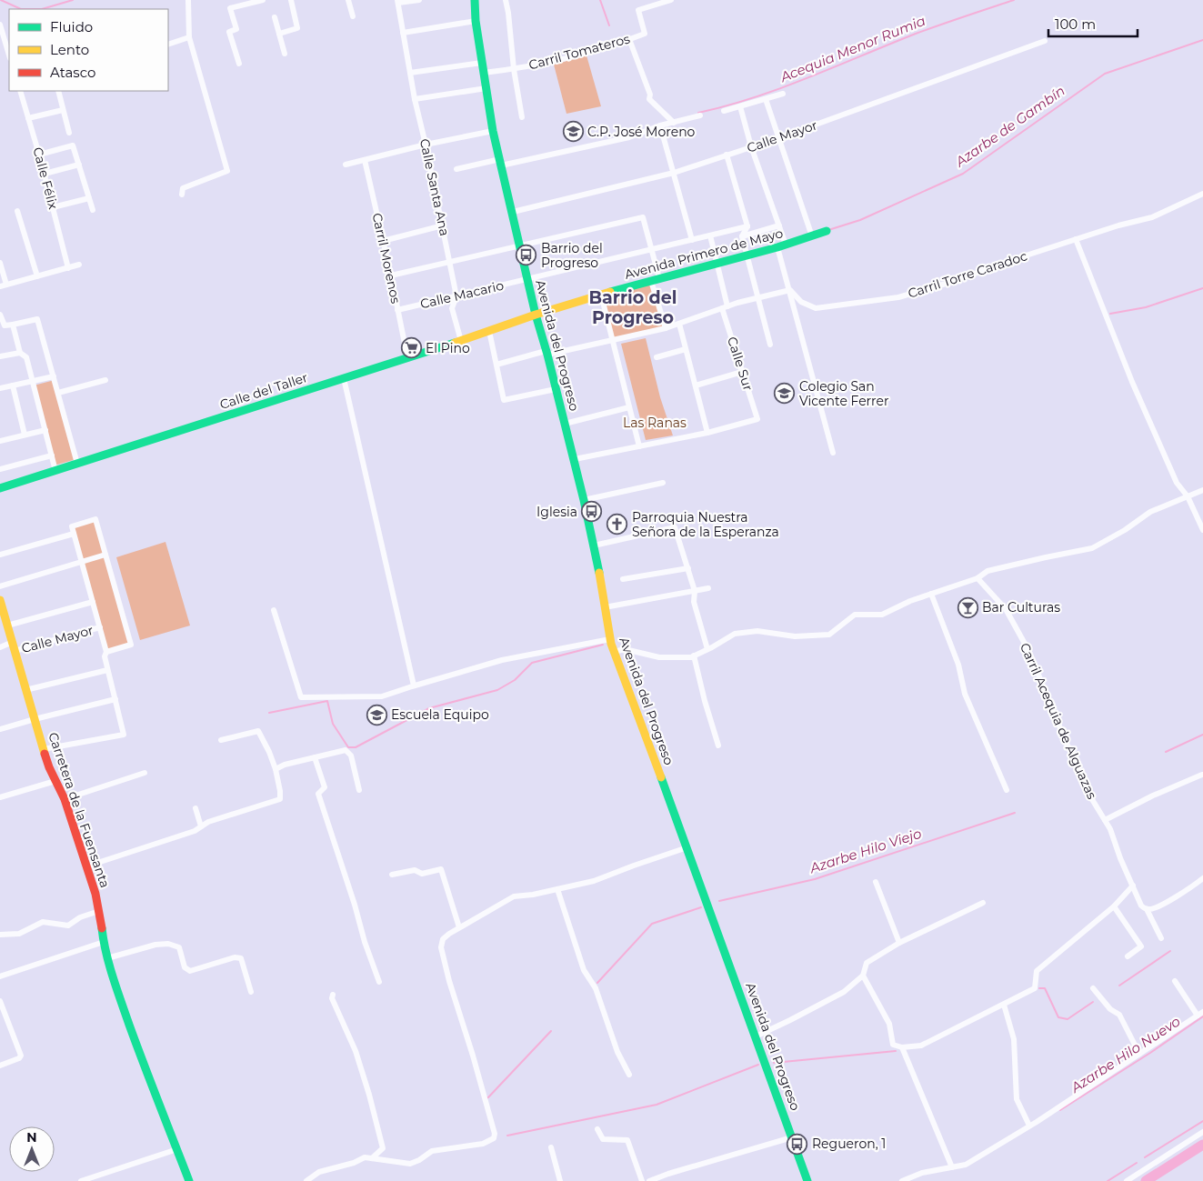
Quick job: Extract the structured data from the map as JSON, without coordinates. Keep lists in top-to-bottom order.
{
  "streets": {
    "main road": [
      "Avenida Primero de Mayo",
      "Avenida del Progreso",
      "Calle del Taller",
      "Carretera de la Fuensanta"
    ],
    "street": [
      "Carril Tomateros",
      "Calle Mayor",
      "Calle Félix",
      "Calle Santa Ana",
      "Carril Morenos",
      "Carril Torre Caradoc",
      "Calle Macario",
      "Calle Sur",
      "Carril Acequia de Alguazas"
    ]
  },
  "crossings": [
    ["Carril Tomateros", "Avenida del Progreso"],
    ["Calle Mayor", "Avenida del Progreso"],
    ["Calle Mayor", "Carretera de la Fuensanta"],
    ["Calle Santa Ana", "Calle Macario"],
    ["Calle Santa Ana", "Calle del Taller"],
    ["Avenida Primero de Mayo", "Avenida del Progreso"],
    ["Avenida Primero de Mayo", "Calle Sur"],
    ["Avenida Primero de Mayo", "Calle del Taller"],
    ["Carril Morenos", "Calle Macario"],
    ["Carril Morenos", "Calle del Taller"],
    ["Calle Macario", "Avenida del Progreso"],
    ["Calle Macario", "Calle Sur"],
    ["Avenida del Progreso", "Calle del Taller"]
  ],
  "districts": ["Barrio del Progreso"],
  "water": [
    "Acequia Menor Rumia",
    "Azarbe de Gambín",
    "Azarbe Hilo Viejo",
    "Azarbe Hilo Nuevo"
  ],
  "parks": ["Las Ranas"],
  "places": {
    "school or university": ["C.P. José Moreno", "Colegio San Vicente Ferrer", "Escuela Equipo"],
    "bus stop": ["Barrio del Progreso", "Iglesia", "Regueron, 1"],
    "supermarket": ["El Pino"],
    "church": ["Parroquia Nuestra Señora de la Esperanza"],
    "bar": ["Bar Culturas"]
  },
  "legend": ["Fluido", "Lento", "Atasco"],
  "scale_bar": "100 m",
  "north": "top"
}
